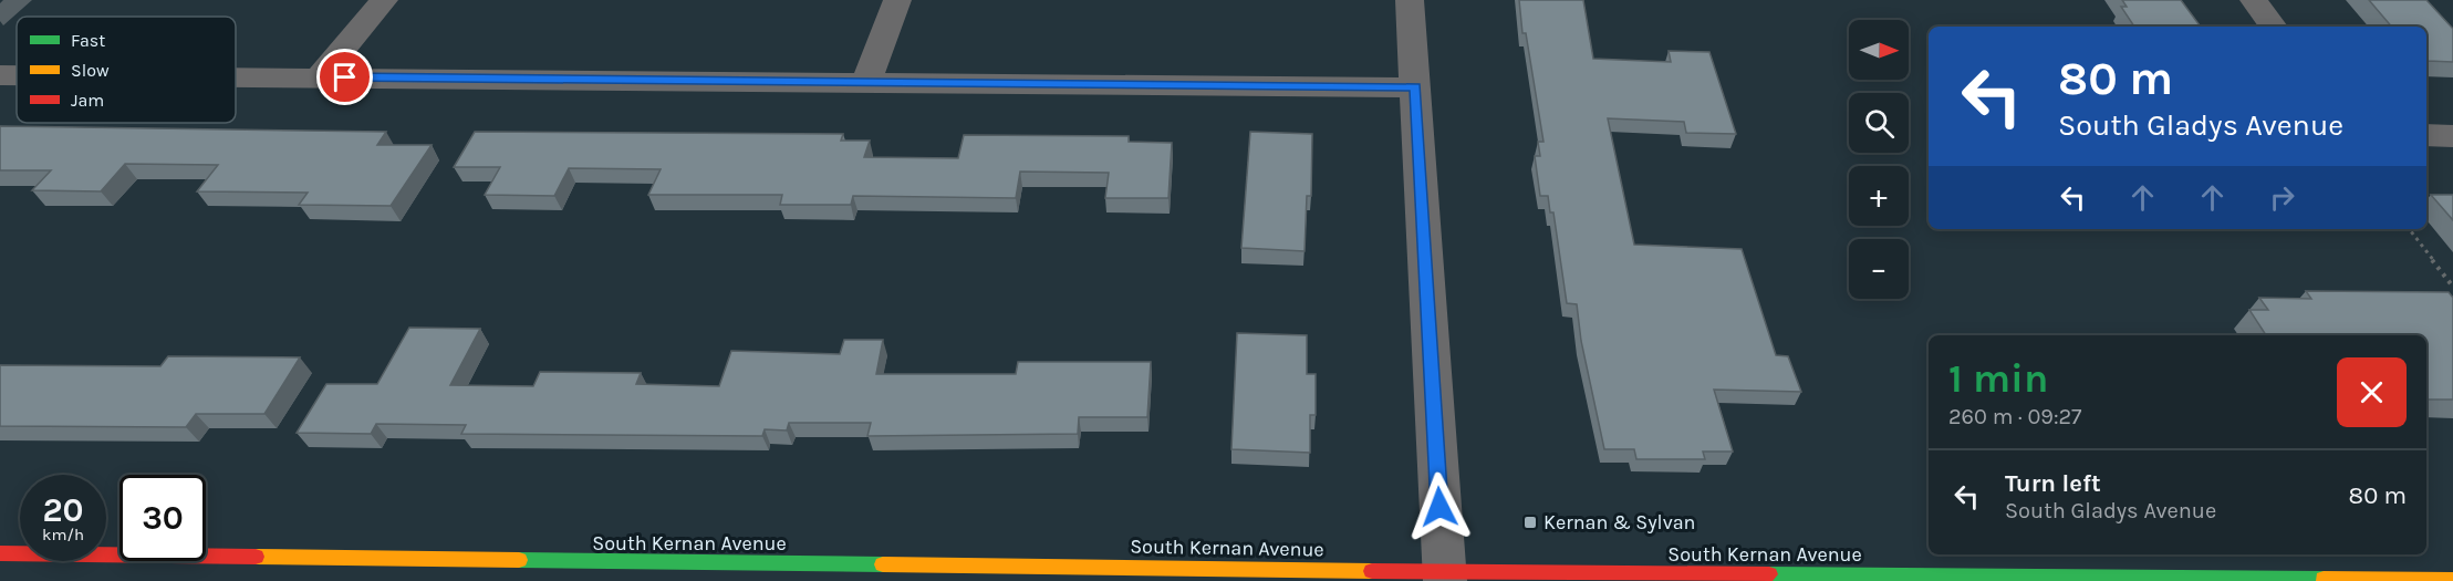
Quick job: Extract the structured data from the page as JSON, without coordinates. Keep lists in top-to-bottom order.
{
  "streets": {
    "street": ["South Kernan Avenue"]
  },
  "places": {
    "transit": ["Kernan & Sylvan"]
  },
  "legend": ["Fast", "Slow", "Jam"],
  "north": "right",
  "page": {
    "map_buttons": ["+", "−"],
    "turn": ["80 m", "South Gladys Avenue"],
    "heading": ["1 min", "260 m · 09:27"],
    "list": [
      {
        "name": "Turn left",
        "note": "South Gladys Avenue",
        "value": "80 m"
      }
    ],
    "speed": "20 km/h",
    "limit": "30"
  }
}
